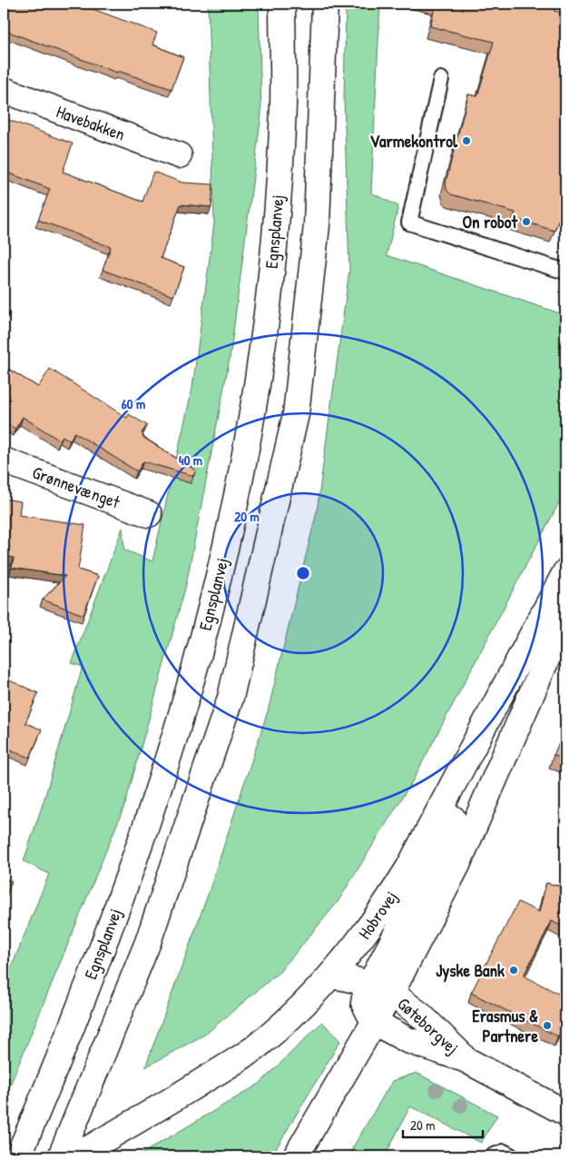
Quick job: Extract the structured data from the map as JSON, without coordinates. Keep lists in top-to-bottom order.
{
  "streets": {
    "main road": [
      "Havebakken",
      "Egnsplanvej",
      "Grønnevænget",
      "Hobrovej",
      "Gøteborgvej"
    ]
  },
  "places": [
    "Varmekontrol",
    "On robot",
    "Jyske Bank",
    "Erasmus & Partnere"
  ],
  "scale_bar": "20 m",
  "rings": ["60 m", "40 m", "20 m"]
}
